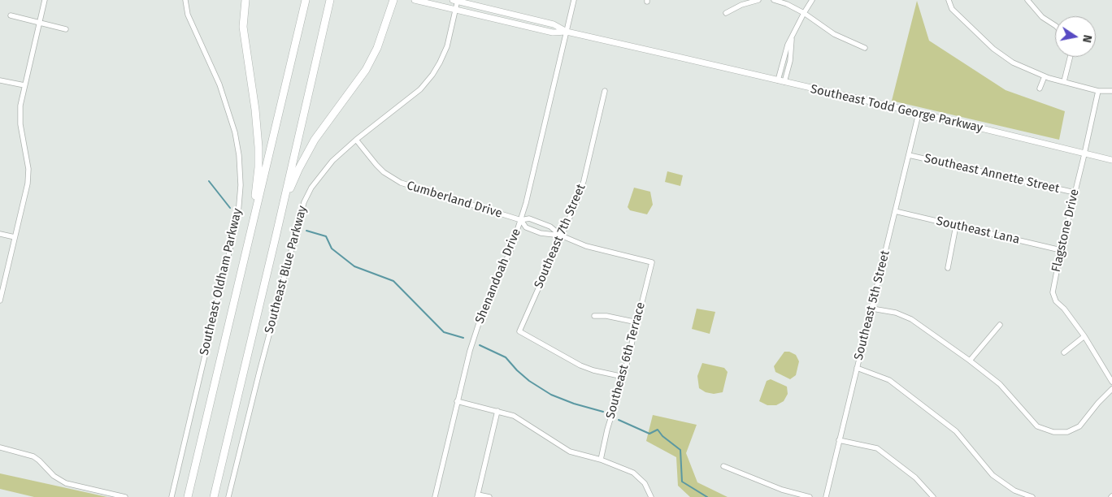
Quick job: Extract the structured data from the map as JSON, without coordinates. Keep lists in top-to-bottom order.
{
  "streets": {
    "main road": ["Southeast Todd George Parkway"],
    "street": [
      "Southeast Annette Street",
      "Cumberland Drive",
      "Southeast Lana",
      "Flagstone Drive",
      "Southeast 7th Street",
      "Southeast Blue Parkway",
      "Shenandoah Drive",
      "Southeast Oldham Parkway",
      "Southeast 5th Street",
      "Southeast 6th Terrace"
    ]
  },
  "crossings": [
    ["Southeast Todd George Parkway", "Flagstone Drive"],
    ["Southeast Todd George Parkway", "Shenandoah Drive"],
    ["Southeast Todd George Parkway", "Southeast 5th Street"],
    ["Southeast Annette Street", "Flagstone Drive"],
    ["Southeast Annette Street", "Southeast 5th Street"],
    ["Cumberland Drive", "Southeast 7th Street"],
    ["Cumberland Drive", "Southeast Blue Parkway"],
    ["Cumberland Drive", "Shenandoah Drive"],
    ["Cumberland Drive", "Southeast 6th Terrace"],
    ["Southeast Lana", "Flagstone Drive"],
    ["Southeast Lana", "Southeast 5th Street"],
    ["Southeast 7th Street", "Southeast 6th Terrace"]
  ],
  "north": "right"
}
